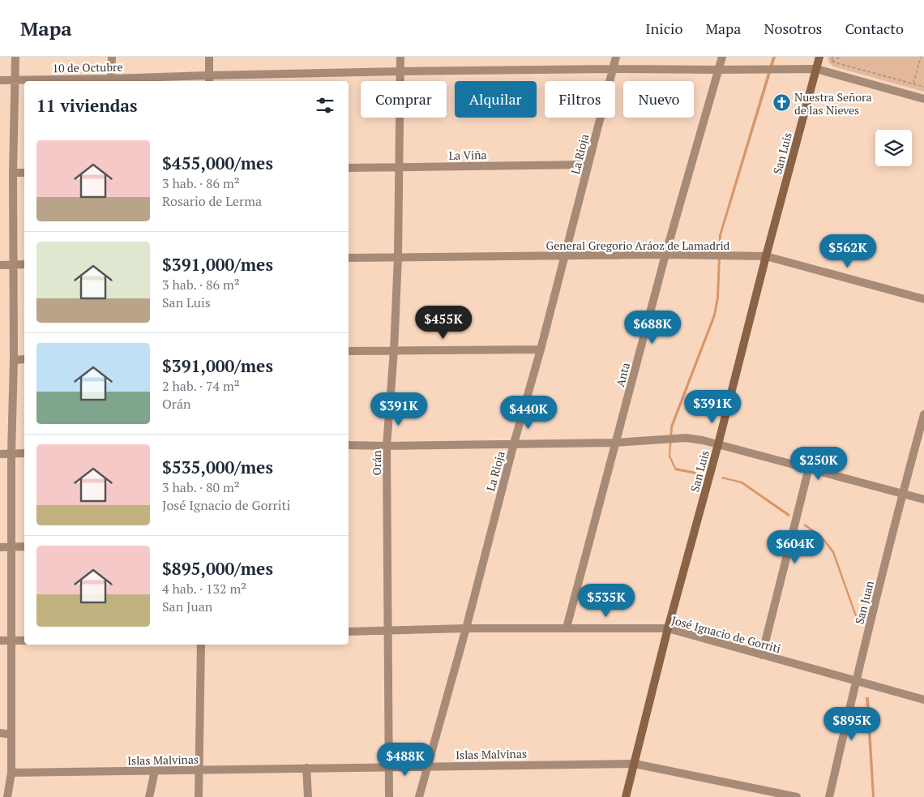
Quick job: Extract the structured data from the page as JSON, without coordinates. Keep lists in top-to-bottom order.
{
  "streets": {
    "street": [
      "10 de Octubre",
      "San Luis",
      "La Rioja",
      "La Viña",
      "General Gregorio Aráoz de Lamadrid",
      "Anta",
      "Orán",
      "San Juan",
      "José Ignacio de Gorriti",
      "Islas Malvinas"
    ]
  },
  "crossings": [
    ["10 de Octubre", "San Luis"],
    ["10 de Octubre", "La Rioja"],
    ["10 de Octubre", "Anta"],
    ["10 de Octubre", "Orán"],
    ["San Luis", "General Gregorio Aráoz de Lamadrid"],
    ["San Luis", "José Ignacio de Gorriti"],
    ["San Luis", "Islas Malvinas"],
    ["La Rioja", "La Viña"],
    ["La Rioja", "General Gregorio Aráoz de Lamadrid"],
    ["La Rioja", "José Ignacio de Gorriti"],
    ["La Rioja", "Islas Malvinas"],
    ["La Viña", "Orán"],
    ["General Gregorio Aráoz de Lamadrid", "Anta"],
    ["General Gregorio Aráoz de Lamadrid", "Orán"],
    ["Anta", "José Ignacio de Gorriti"],
    ["Orán", "José Ignacio de Gorriti"],
    ["Orán", "Islas Malvinas"],
    ["San Juan", "José Ignacio de Gorriti"]
  ],
  "places": {
    "church": ["Nuestra Señora de las Nieves"]
  },
  "page": {
    "header": "Mapa",
    "nav": [
      "Inicio",
      "Mapa",
      "Nosotros",
      "Contacto"
    ],
    "chip": [
      "Comprar",
      "Alquilar",
      "Filtros",
      "Nuevo"
    ],
    "heading": "11 viviendas",
    "list": [
      {
        "name": "$455,000/mes",
        "note": "3 hab. · 86 m² · Rosario de Lerma"
      },
      {
        "name": "$391,000/mes",
        "note": "3 hab. · 86 m² · San Luis"
      },
      {
        "name": "$391,000/mes",
        "note": "2 hab. · 74 m² · Orán"
      },
      {
        "name": "$535,000/mes",
        "note": "3 hab. · 80 m² · José Ignacio de Gorriti"
      },
      {
        "name": "$895,000/mes",
        "note": "4 hab. · 132 m² · San Juan"
      }
    ],
    "price": [
      "$562K",
      "$455K",
      "$688K",
      "$391K",
      "$391K",
      "$440K",
      "$250K",
      "$604K",
      "$535K",
      "$895K",
      "$488K"
    ]
  }
}
